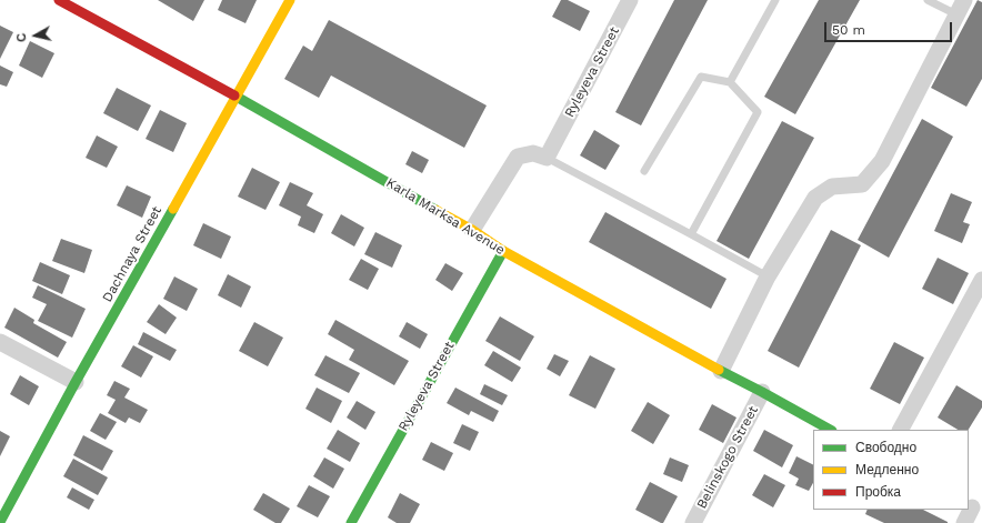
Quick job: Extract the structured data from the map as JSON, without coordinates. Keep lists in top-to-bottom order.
{
  "streets": {
    "street": [
      "Ryleyeva Street",
      "Karla Marksa Avenue",
      "Dachnaya Street",
      "Belinskogo Street"
    ]
  },
  "crossings": [
    ["Ryleyeva Street", "Karla Marksa Avenue"],
    ["Karla Marksa Avenue", "Dachnaya Street"],
    ["Karla Marksa Avenue", "Belinskogo Street"]
  ],
  "legend": ["Свободно", "Медленно", "Пробка"],
  "scale_bar": "50 m",
  "north": "left"
}
